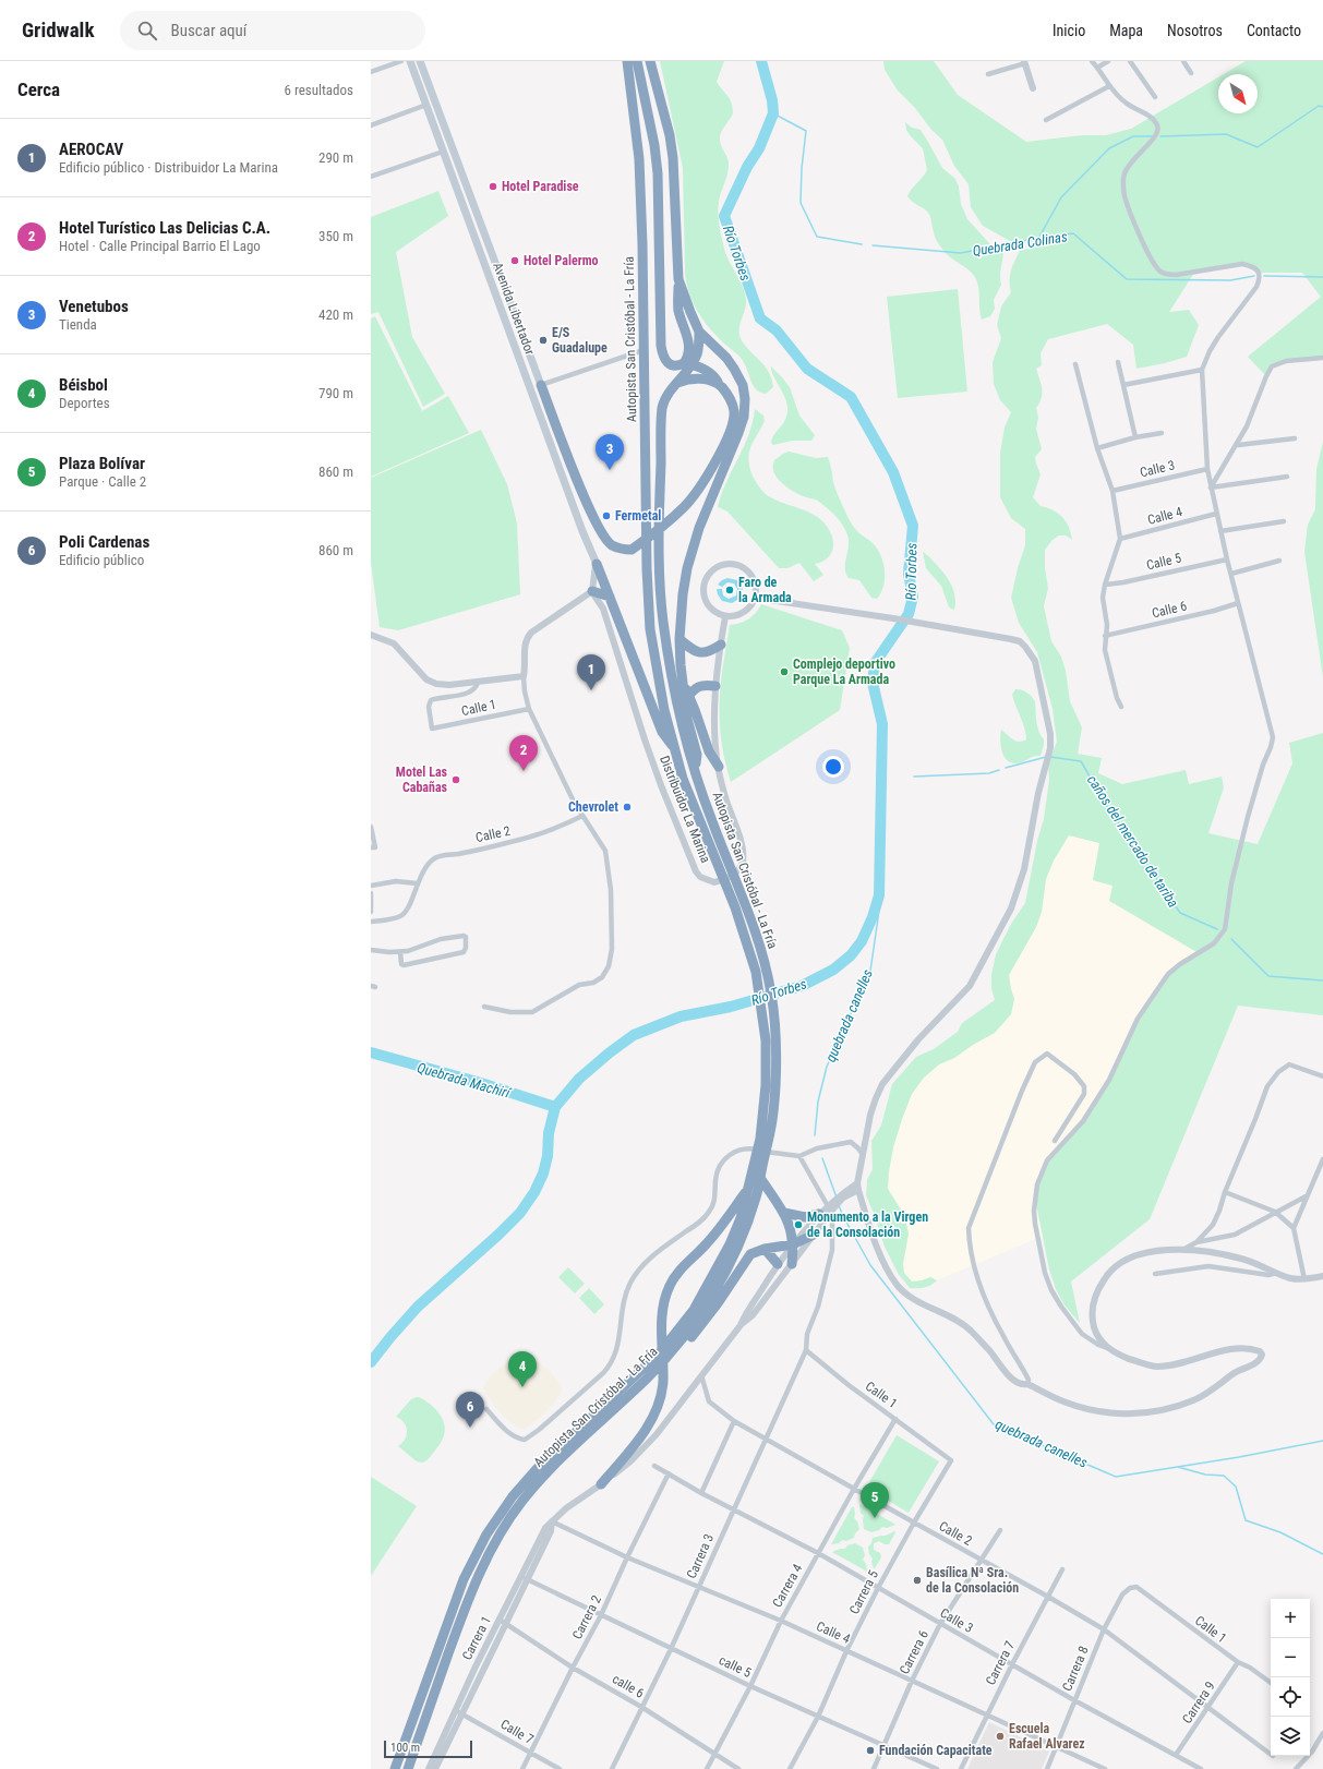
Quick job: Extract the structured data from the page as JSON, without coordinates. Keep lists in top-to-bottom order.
{
  "streets": {
    "highway": ["Autopista San Cristóbal - La Fría"],
    "main road": ["Avenida Libertador"],
    "street": [
      "Calle 3",
      "Calle 4",
      "Calle 5",
      "Calle 6",
      "Calle 1",
      "Distribuidor La Marina",
      "Calle 2",
      "Carrera 3",
      "Carrera 4",
      "Carrera 5",
      "Carrera 2",
      "Carrera 1",
      "Carrera 6",
      "Carrera 7",
      "calle 5",
      "Carrera 8",
      "calle 6",
      "Carrera 9",
      "Calle 7"
    ]
  },
  "crossings": [
    ["Calle 3", "Carrera 3"],
    ["Calle 3", "Carrera 4"],
    ["Calle 3", "Carrera 5"],
    ["Calle 3", "Carrera 2"],
    ["Calle 3", "Carrera 6"],
    ["Calle 3", "Carrera 7"],
    ["Calle 3", "Carrera 8"],
    ["Calle 3", "Carrera 9"],
    ["Calle 4", "Carrera 3"],
    ["Calle 4", "Carrera 4"],
    ["Calle 4", "Carrera 5"],
    ["Calle 4", "Carrera 2"],
    ["Calle 4", "Carrera 1"],
    ["Calle 4", "Carrera 6"],
    ["Calle 4", "Carrera 7"],
    ["Calle 4", "Carrera 8"],
    ["Calle 1", "Carrera 3"],
    ["Calle 1", "Carrera 4"],
    ["Calle 1", "Carrera 5"],
    ["Calle 1", "Carrera 8"],
    ["Calle 1", "Carrera 9"],
    ["Calle 2", "Carrera 3"],
    ["Calle 2", "Carrera 4"],
    ["Calle 2", "Carrera 5"],
    ["Calle 2", "Carrera 1"],
    ["Calle 2", "Carrera 6"],
    ["Calle 2", "Carrera 7"],
    ["Calle 2", "Carrera 8"],
    ["Calle 2", "Carrera 9"],
    ["Carrera 3", "calle 5"],
    ["Carrera 3", "calle 6"],
    ["Carrera 4", "calle 5"],
    ["Carrera 4", "calle 6"],
    ["Carrera 5", "calle 5"],
    ["Carrera 2", "calle 5"],
    ["Carrera 2", "calle 6"],
    ["Carrera 2", "Calle 7"],
    ["Carrera 1", "calle 5"],
    ["Carrera 1", "calle 6"],
    ["Carrera 1", "Calle 7"],
    ["Carrera 6", "calle 5"]
  ],
  "water": [
    "Quebrada Colinas",
    "Río Torbes",
    "caños del mercado de tariba",
    "quebrada canelles",
    "Quebrada Machirí"
  ],
  "places": [
    "Hotel Paradise",
    "Hotel Palermo",
    "E/S Guadalupe",
    "Fermetal",
    "Faro de la Armada",
    "Complejo deportivo Parque La Armada",
    "Motel Las Cabañas",
    "Chevrolet",
    "Monumento a la Virgen de la Consolación",
    "Basílica Nª Sra. de la Consolación",
    "Escuela Rafael Alvarez",
    "Fundación Capacitate"
  ],
  "scale_bar": "100 m",
  "north": "bottom right",
  "page": {
    "header": "Gridwalk",
    "search": "Buscar aquí",
    "nav": [
      "Inicio",
      "Mapa",
      "Nosotros",
      "Contacto"
    ],
    "heading": ["Cerca", "6 resultados"],
    "list": [
      {
        "mark": "1",
        "name": "AEROCAV",
        "note": "Edificio público · Distribuidor La Marina",
        "value": "290 m"
      },
      {
        "mark": "2",
        "name": "Hotel Turístico Las Delicias C.A.",
        "note": "Hotel · Calle Principal Barrio El Lago",
        "value": "350 m"
      },
      {
        "mark": "3",
        "name": "Venetubos",
        "note": "Tienda",
        "value": "420 m"
      },
      {
        "mark": "4",
        "name": "Béisbol",
        "note": "Deportes",
        "value": "790 m"
      },
      {
        "mark": "5",
        "name": "Plaza Bolívar",
        "note": "Parque · Calle 2",
        "value": "860 m"
      },
      {
        "mark": "6",
        "name": "Poli Cardenas",
        "note": "Edificio público",
        "value": "860 m"
      }
    ],
    "pins": [
      "3",
      "1",
      "2",
      "4",
      "6",
      "5"
    ],
    "map_buttons": ["+", "−"],
    "scale": "100 m"
  }
}
